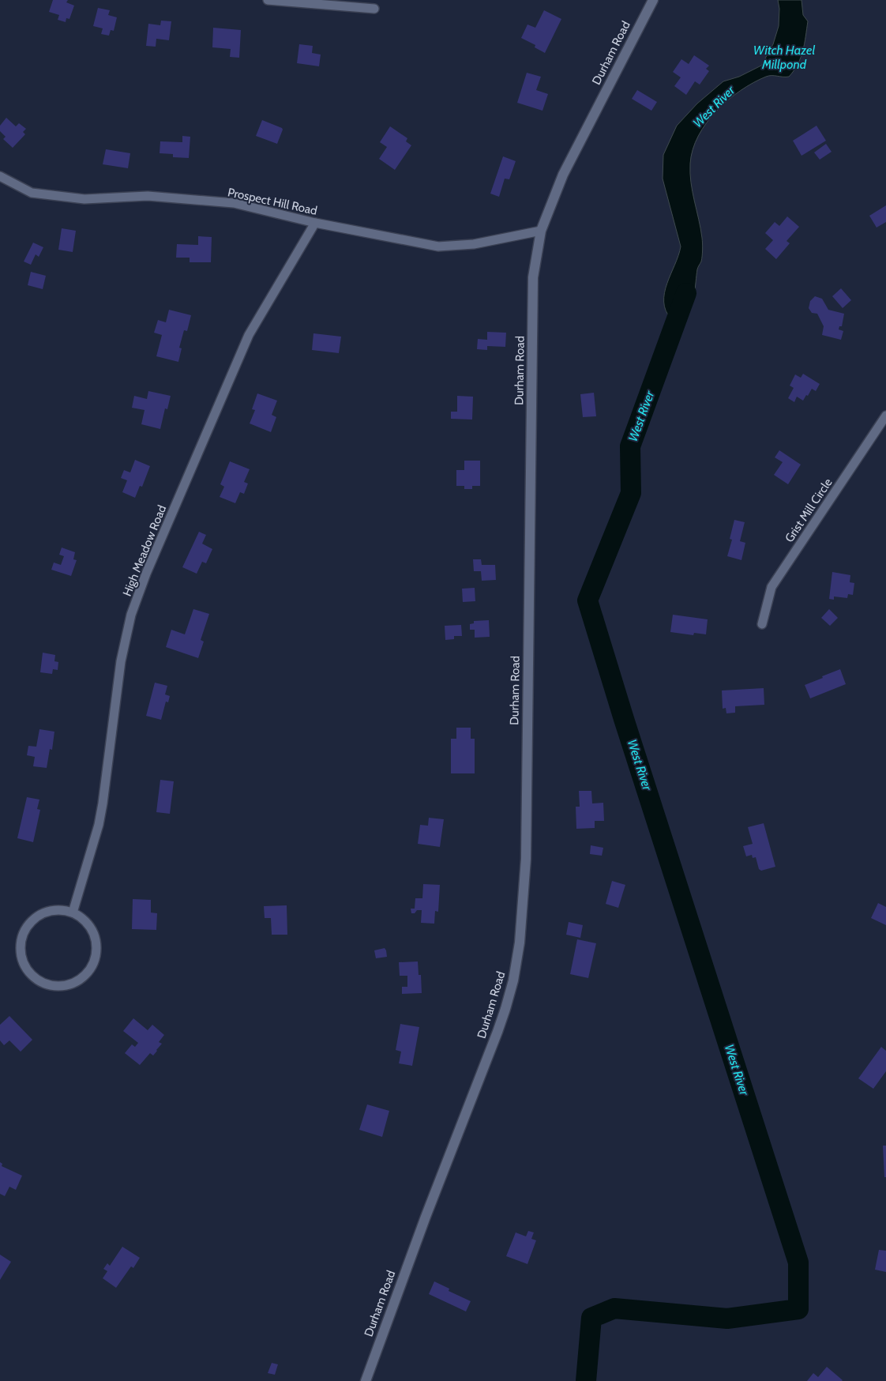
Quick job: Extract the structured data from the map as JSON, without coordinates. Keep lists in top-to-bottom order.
{
  "streets": {
    "main road": ["Durham Road"],
    "street": ["Prospect Hill Road", "Grist Mill Circle", "High Meadow Road"]
  },
  "crossings": [
    ["Durham Road", "Prospect Hill Road"],
    ["Prospect Hill Road", "High Meadow Road"]
  ],
  "water": ["Witch Hazel Millpond", "West River"]
}
